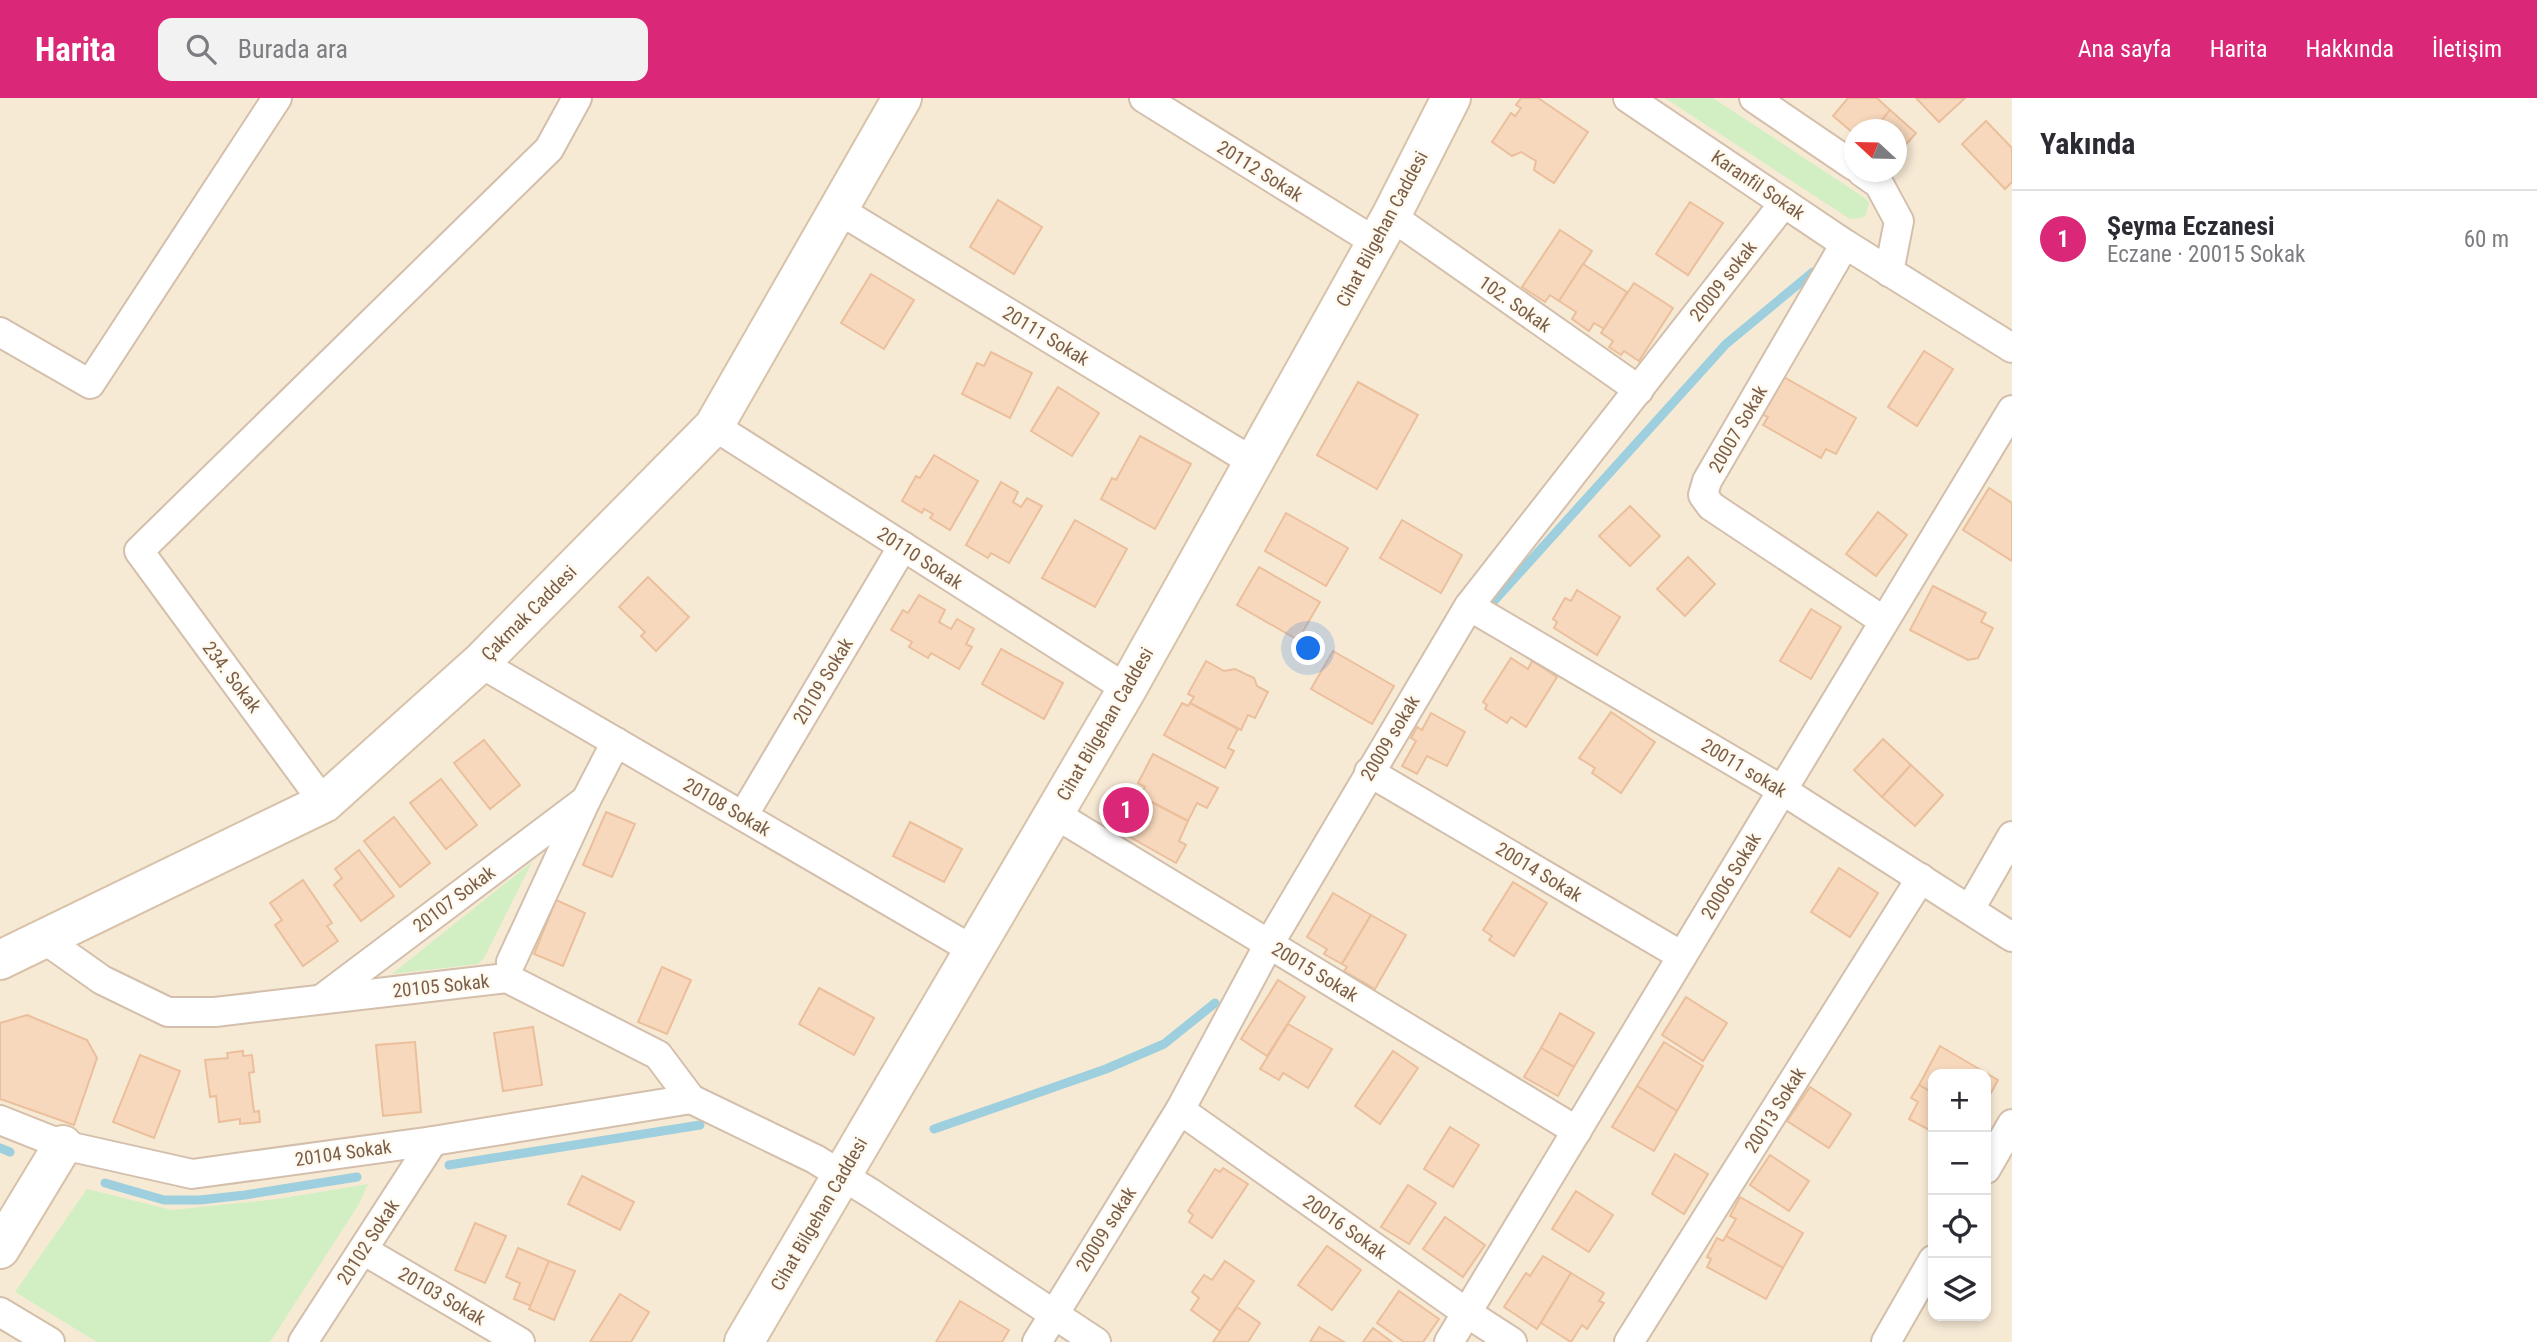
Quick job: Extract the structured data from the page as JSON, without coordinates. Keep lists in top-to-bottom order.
{
  "streets": {
    "main road": ["Cihat Bilgehan Caddesi", "Çakmak Caddesi"],
    "street": [
      "20112 Sokak",
      "Karanfil Sokak",
      "20009 sokak",
      "102. Sokak",
      "20111 Sokak",
      "20007 Sokak",
      "20110 Sokak",
      "234. Sokak",
      "20109 Sokak",
      "20011 sokak",
      "20108 Sokak",
      "20014 Sokak",
      "20006 Sokak",
      "20107 Sokak",
      "20015 Sokak",
      "20105 Sokak",
      "20013 Sokak",
      "20104 Sokak",
      "20016 Sokak",
      "20102 Sokak",
      "20103 Sokak"
    ]
  },
  "crossings": [
    ["20112 Sokak", "Cihat Bilgehan Caddesi"],
    ["20112 Sokak", "102. Sokak"],
    ["Karanfil Sokak", "20009 sokak"],
    ["Karanfil Sokak", "20007 Sokak"],
    ["Cihat Bilgehan Caddesi", "102. Sokak"],
    ["Cihat Bilgehan Caddesi", "20111 Sokak"],
    ["Cihat Bilgehan Caddesi", "20110 Sokak"],
    ["Cihat Bilgehan Caddesi", "20108 Sokak"],
    ["Cihat Bilgehan Caddesi", "20015 Sokak"],
    ["Cihat Bilgehan Caddesi", "20105 Sokak"],
    ["20009 sokak", "102. Sokak"],
    ["20009 sokak", "20011 sokak"],
    ["20009 sokak", "20014 Sokak"],
    ["20009 sokak", "20015 Sokak"],
    ["20009 sokak", "20105 Sokak"],
    ["20009 sokak", "20016 Sokak"],
    ["20111 Sokak", "Çakmak Caddesi"],
    ["20007 Sokak", "20006 Sokak"],
    ["20110 Sokak", "Çakmak Caddesi"],
    ["20110 Sokak", "20109 Sokak"],
    ["Çakmak Caddesi", "234. Sokak"],
    ["Çakmak Caddesi", "20108 Sokak"],
    ["Çakmak Caddesi", "20105 Sokak"],
    ["20109 Sokak", "20108 Sokak"],
    ["20011 sokak", "20006 Sokak"],
    ["20011 sokak", "20013 Sokak"],
    ["20014 Sokak", "20006 Sokak"],
    ["20006 Sokak", "20015 Sokak"],
    ["20006 Sokak", "20016 Sokak"],
    ["20107 Sokak", "20105 Sokak"],
    ["20105 Sokak", "20104 Sokak"],
    ["20104 Sokak", "20102 Sokak"],
    ["20102 Sokak", "20103 Sokak"]
  ],
  "north": "left",
  "page": {
    "header": "Harita",
    "search": "Burada ara",
    "nav": [
      "Ana sayfa",
      "Harita",
      "Hakkında",
      "İletişim"
    ],
    "heading": "Yakında",
    "list": [
      {
        "mark": "1",
        "name": "Şeyma Eczanesi",
        "note": "Eczane · 20015 Sokak",
        "value": "60 m"
      }
    ],
    "pins": "1",
    "map_buttons": ["+", "−"]
  }
}
